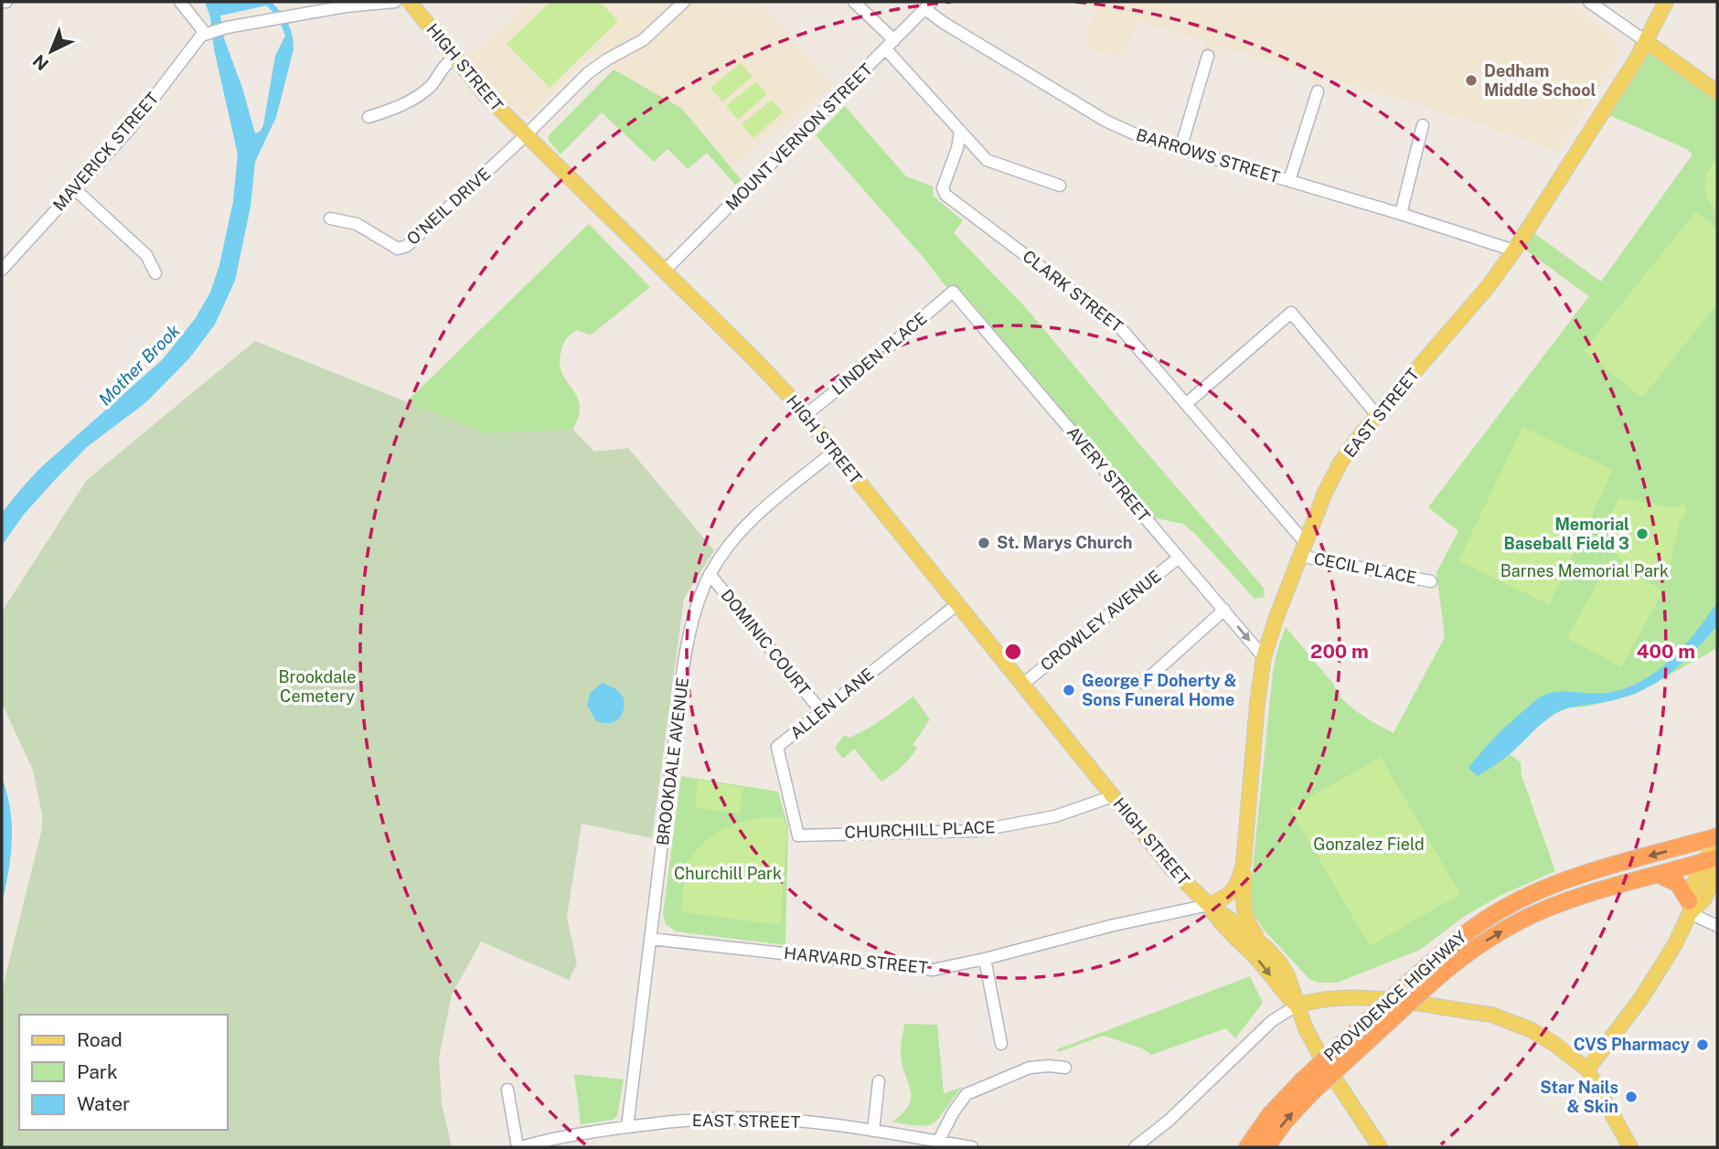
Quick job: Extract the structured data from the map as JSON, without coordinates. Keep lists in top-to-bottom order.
{
  "streets": {
    "highway": ["PROVIDENCE HIGHWAY"],
    "main road": ["HIGH STREET", "EAST STREET"],
    "street": [
      "MOUNT VERNON STREET",
      "MAVERICK STREET",
      "BARROWS STREET",
      "O'NEIL DRIVE",
      "CLARK STREET",
      "LINDEN PLACE",
      "AVERY STREET",
      "CECIL PLACE",
      "CROWLEY AVENUE",
      "DOMINIC COURT",
      "ALLEN LANE",
      "BROOKDALE AVENUE",
      "CHURCHILL PLACE",
      "HARVARD STREET"
    ]
  },
  "crossings": [
    ["HIGH STREET", "MOUNT VERNON STREET"],
    ["HIGH STREET", "O'NEIL DRIVE"],
    ["HIGH STREET", "LINDEN PLACE"],
    ["HIGH STREET", "EAST STREET"],
    ["HIGH STREET", "CROWLEY AVENUE"],
    ["HIGH STREET", "ALLEN LANE"],
    ["HIGH STREET", "BROOKDALE AVENUE"],
    ["HIGH STREET", "CHURCHILL PLACE"],
    ["HIGH STREET", "HARVARD STREET"],
    ["MOUNT VERNON STREET", "BARROWS STREET"],
    ["BARROWS STREET", "EAST STREET"],
    ["CLARK STREET", "EAST STREET"],
    ["CLARK STREET", "CECIL PLACE"],
    ["LINDEN PLACE", "AVERY STREET"],
    ["EAST STREET", "AVERY STREET"],
    ["EAST STREET", "CECIL PLACE"],
    ["EAST STREET", "BROOKDALE AVENUE"],
    ["EAST STREET", "HARVARD STREET"],
    ["AVERY STREET", "CROWLEY AVENUE"],
    ["DOMINIC COURT", "ALLEN LANE"],
    ["DOMINIC COURT", "BROOKDALE AVENUE"],
    ["ALLEN LANE", "CHURCHILL PLACE"],
    ["BROOKDALE AVENUE", "HARVARD STREET"]
  ],
  "water": ["Mother Brook"],
  "parks": [
    "Barnes Memorial Park",
    "Brookdale Cemetery",
    "Gonzalez Field",
    "Churchill Park"
  ],
  "places": [
    "Dedham Middle School",
    "Memorial Baseball Field 3",
    "St. Marys Church",
    "George F Doherty & Sons Funeral Home",
    "CVS Pharmacy",
    "Star Nails & Skin"
  ],
  "legend": ["Road", "Park", "Water"],
  "north": "bottom left",
  "rings": ["200 m", "400 m"]
}
